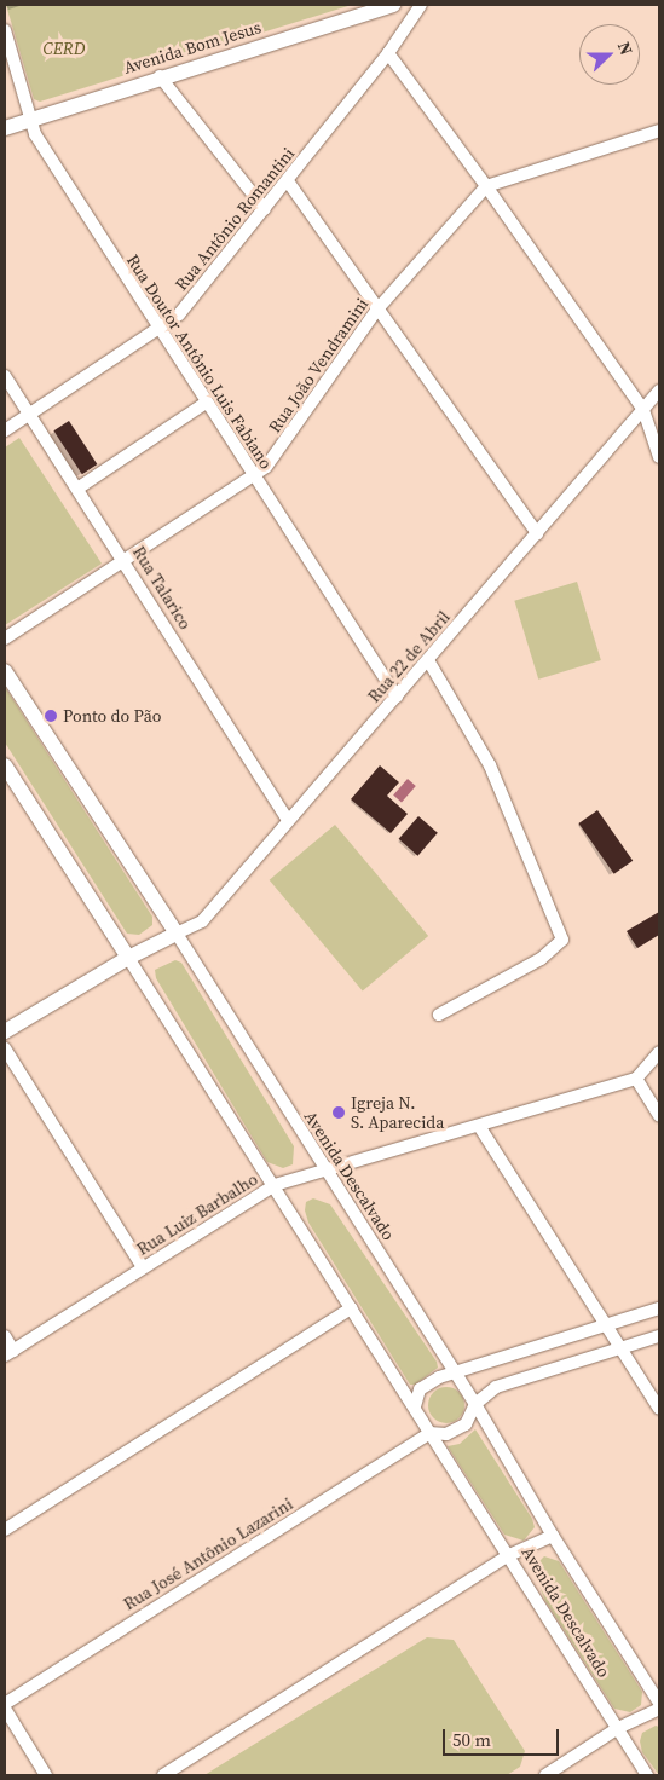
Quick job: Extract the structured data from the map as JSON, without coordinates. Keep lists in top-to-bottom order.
{
  "streets": {
    "street": [
      "Avenida Bom Jesus",
      "Rua Antônio Romantini",
      "Rua Doutor Antônio Luis Fabiano",
      "Rua João Vendramini",
      "Rua Talarico",
      "Rua 22 de Abril",
      "Avenida Descalvado",
      "Rua Luiz Barbalho",
      "Rua José Antônio Lazarini"
    ]
  },
  "crossings": [
    ["Avenida Bom Jesus", "Rua Doutor Antônio Luis Fabiano"],
    ["Rua Antônio Romantini", "Rua Doutor Antônio Luis Fabiano"],
    ["Rua Antônio Romantini", "Rua Talarico"],
    ["Rua Doutor Antônio Luis Fabiano", "Rua João Vendramini"],
    ["Rua Doutor Antônio Luis Fabiano", "Rua 22 de Abril"],
    ["Rua João Vendramini", "Rua Talarico"],
    ["Rua Talarico", "Rua 22 de Abril"],
    ["Rua 22 de Abril", "Avenida Descalvado"],
    ["Avenida Descalvado", "Rua Luiz Barbalho"],
    ["Avenida Descalvado", "Rua José Antônio Lazarini"]
  ],
  "parks": ["CERD"],
  "places": ["Ponto do Pão", "Igreja N. S. Aparecida"],
  "scale_bar": "50 m",
  "north": "right"
}
